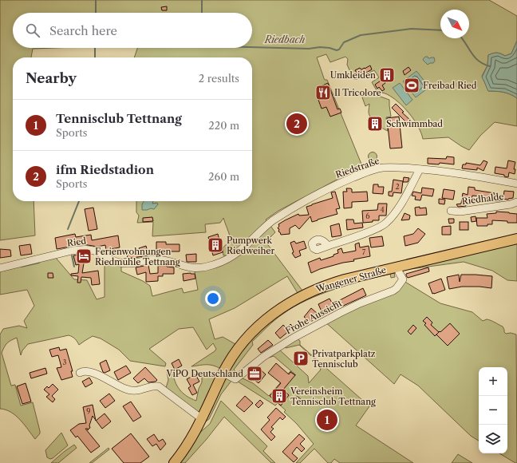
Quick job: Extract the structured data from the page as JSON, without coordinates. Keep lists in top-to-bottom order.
{
  "streets": {
    "main road": ["Wangener Straße"],
    "street": [
      "Riedstraße",
      "Riedhalde",
      "Ried",
      "Frohe Aussicht"
    ]
  },
  "crossings": [
    ["Riedstraße", "Ried"],
    ["Wangener Straße", "Frohe Aussicht"]
  ],
  "water": ["Riedbach"],
  "places": {
    "building": [
      "Umkleiden",
      "Schwimmbad",
      "Pumpwerk Riedweiher",
      "Vereinsheim Tennisclub Tettnang"
    ],
    "sports": ["Freibad Ried"],
    "restaurant": ["Il Tricolore"],
    "hotel": ["Ferienwohnungen Riedmühle Tettnang"],
    "parking": ["Privatparkplatz Tennisclub"],
    "office": ["ViPO Deutschland"]
  },
  "house_numbers": [
    "2",
    "4",
    "6",
    "7",
    "3",
    "9"
  ],
  "north": "bottom right",
  "page": {
    "search": "Search here",
    "heading": ["Nearby", "2 results"],
    "list": [
      {
        "mark": "1",
        "name": "Tennisclub Tettnang",
        "note": "Sports",
        "value": "220 m"
      },
      {
        "mark": "2",
        "name": "ifm Riedstadion",
        "note": "Sports",
        "value": "260 m"
      }
    ],
    "pins": ["2", "1"],
    "map_buttons": ["+", "−"]
  }
}
